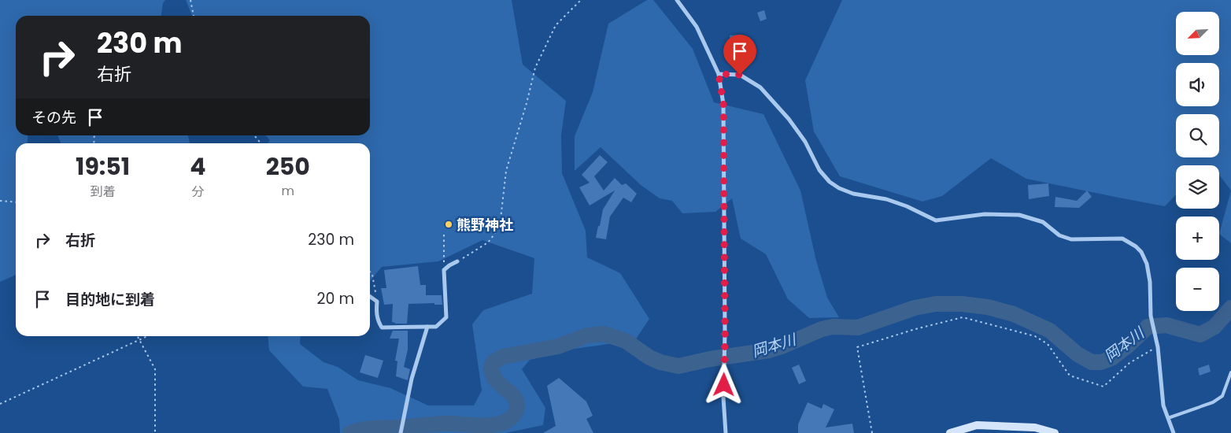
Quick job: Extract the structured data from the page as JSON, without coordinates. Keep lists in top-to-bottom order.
{
  "water": ["岡本川"],
  "places": ["熊野神社"],
  "north": "bottom left",
  "page": {
    "map_buttons": ["+", "−"],
    "turn": ["230 m", "右折"],
    "then": "その先",
    "eta": [
      "19:51",
      "到着",
      "4",
      "分",
      "250",
      "m"
    ],
    "list": [
      {
        "name": "右折",
        "value": "230 m"
      },
      {
        "name": "目的地に到着",
        "value": "20 m"
      }
    ]
  }
}
